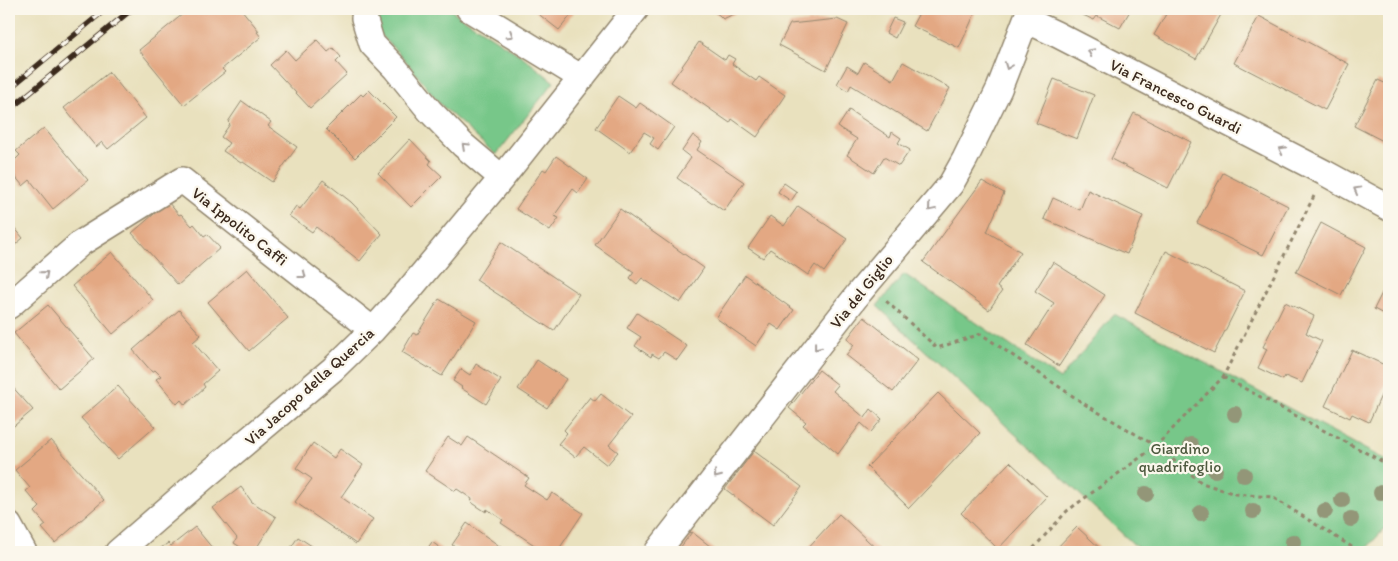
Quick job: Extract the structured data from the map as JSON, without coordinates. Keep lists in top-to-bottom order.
{
  "streets": {
    "street": [
      "Via Francesco Guardi",
      "Via Ippolito Caffi",
      "Via del Giglio",
      "Via Jacopo della Quercia"
    ]
  },
  "crossings": [
    ["Via Francesco Guardi", "Via del Giglio"],
    ["Via Ippolito Caffi", "Via Jacopo della Quercia"]
  ],
  "one_way": ["Via Francesco Guardi", "Via del Giglio"],
  "parks": ["Giardino quadrifoglio"]
}
